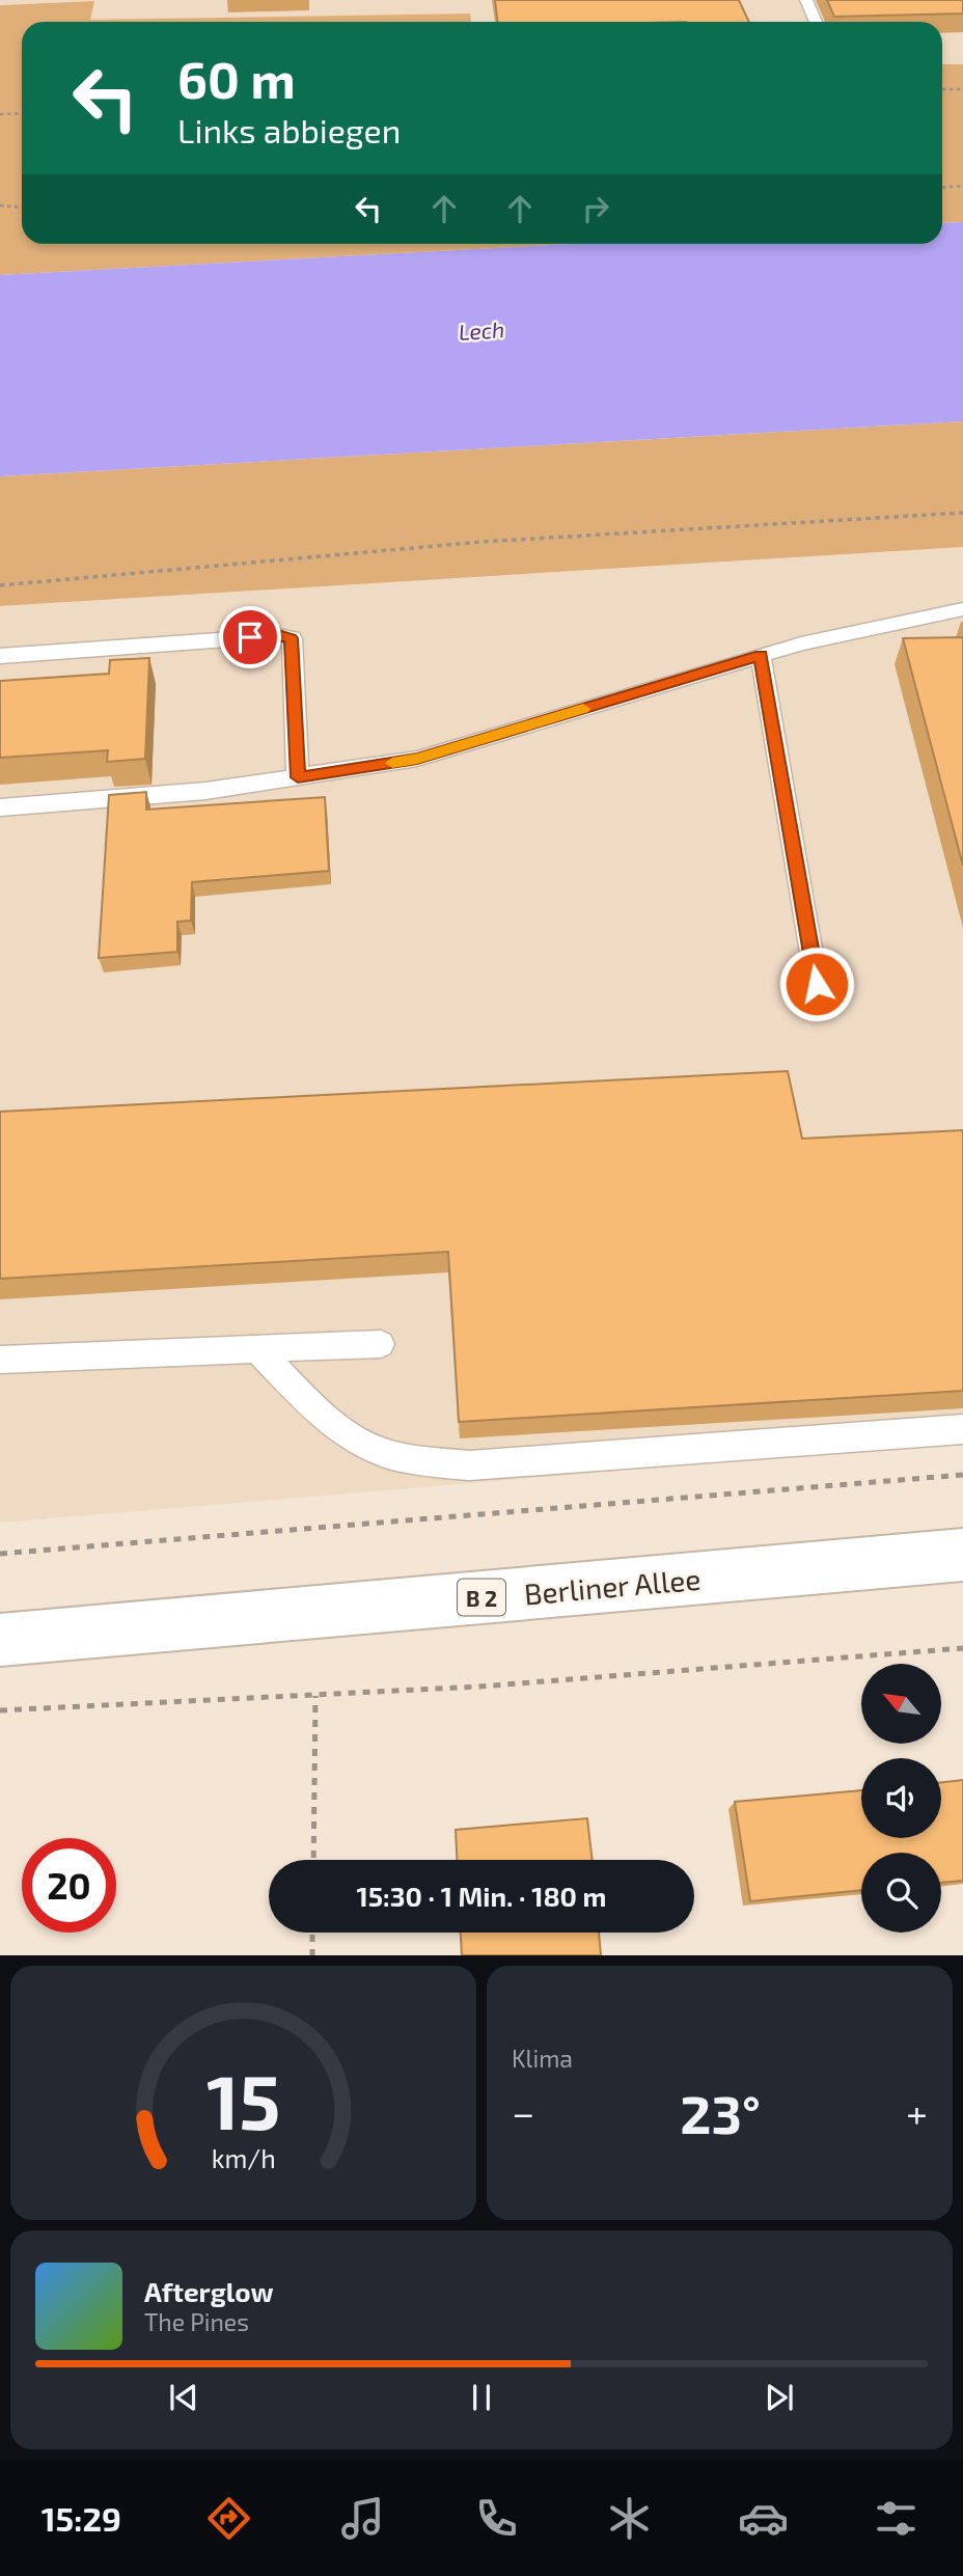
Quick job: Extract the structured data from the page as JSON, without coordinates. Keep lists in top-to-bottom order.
{
  "streets": {
    "main road": ["Berliner Allee", "B 2"]
  },
  "water": ["Lech"],
  "north": "top left",
  "page": {
    "turn": ["60 m", "Links abbiegen"],
    "limit": "20",
    "trip": "15:30 · 1 Min. · 180 m",
    "tile": "Klima",
    "heat": ["−", "23°", "+"],
    "song": ["Afterglow", "The Pines"],
    "tabs": "15:29",
    "gauge": ["15", "km/h"]
  }
}
